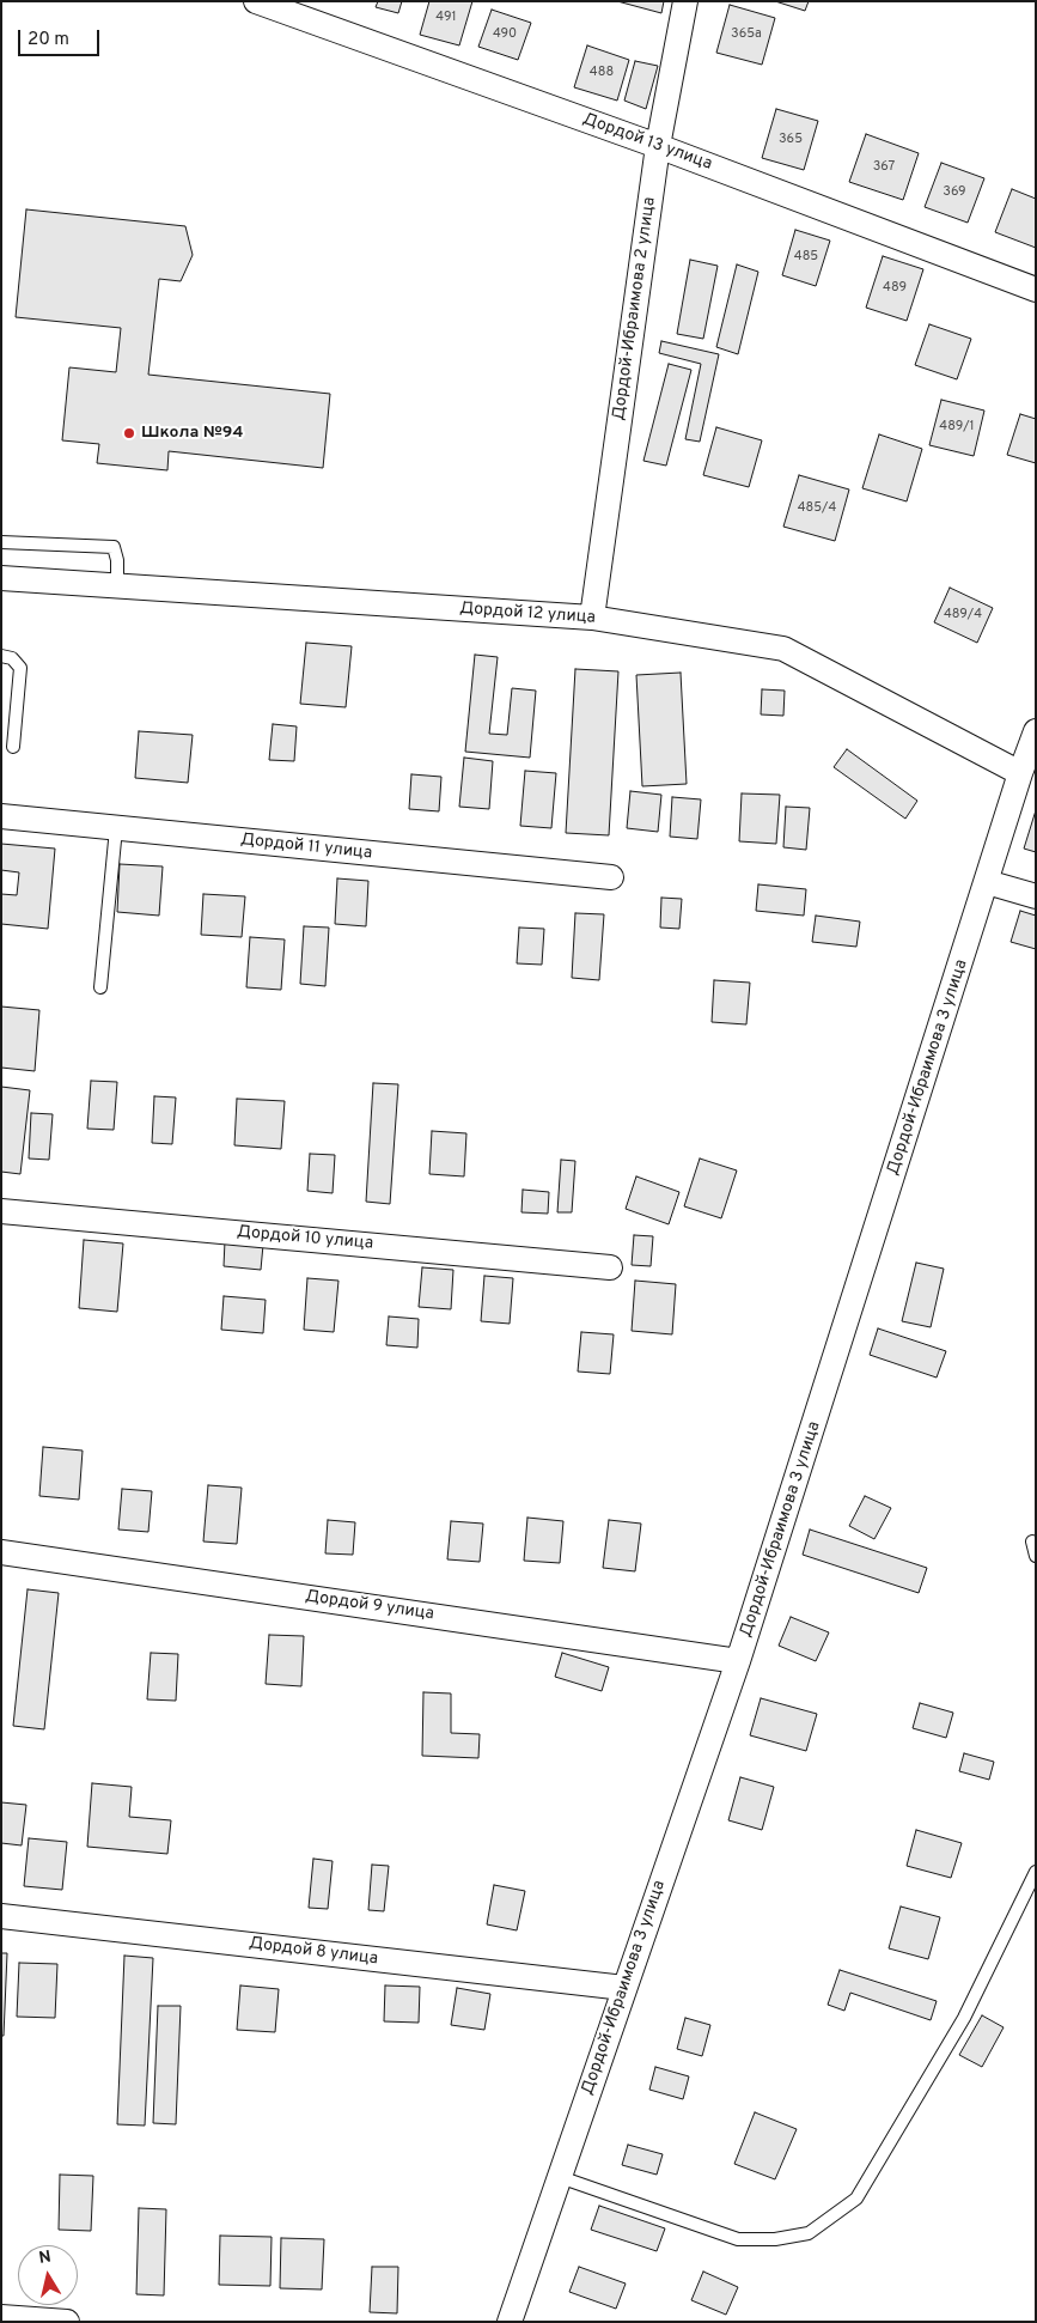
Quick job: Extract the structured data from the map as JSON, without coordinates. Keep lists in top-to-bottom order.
{
  "streets": {
    "street": [
      "Дордой 13 улица",
      "Дордой-Ибраимова 2 улица",
      "Дордой 12 улица",
      "Дордой 11 улица",
      "Дордой-Ибраимова 3 улица",
      "Дордой 10 улица",
      "Дордой 9 улица",
      "Дордой 8 улица"
    ]
  },
  "crossings": [
    ["Дордой 13 улица", "Дордой-Ибраимова 2 улица"],
    ["Дордой-Ибраимова 2 улица", "Дордой 12 улица"],
    ["Дордой 12 улица", "Дордой-Ибраимова 3 улица"],
    ["Дордой-Ибраимова 3 улица", "Дордой 9 улица"],
    ["Дордой-Ибраимова 3 улица", "Дордой 8 улица"]
  ],
  "places": ["Школа №94"],
  "house_numbers": [
    "491",
    "490",
    "365а",
    "488",
    "365",
    "367",
    "369",
    "485",
    "489",
    "489/1",
    "485/4",
    "489/4"
  ],
  "scale_bar": "20 m",
  "north": "top"
}
